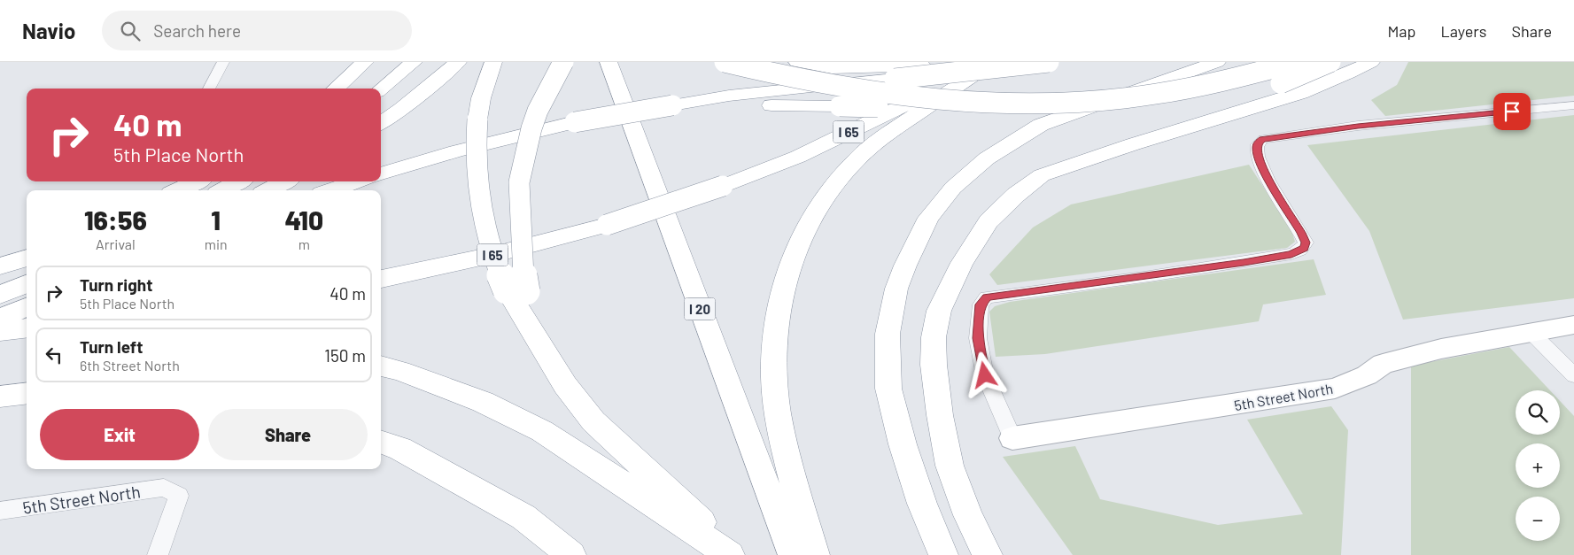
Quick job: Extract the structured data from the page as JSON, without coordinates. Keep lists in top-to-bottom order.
{
  "streets": {
    "highway": ["I 65", "I 20"],
    "street": ["5th Street North"]
  },
  "page": {
    "header": "Navio",
    "search": "Search here",
    "nav": ["Map", "Layers", "Share"],
    "turn": ["40 m", "5th Place North"],
    "eta": [
      "16:56",
      "Arrival",
      "1",
      "min",
      "410",
      "m"
    ],
    "list": [
      {
        "name": "Turn right",
        "note": "5th Place North",
        "value": "40 m"
      },
      {
        "name": "Turn left",
        "note": "6th Street North",
        "value": "150 m"
      }
    ],
    "map_buttons": ["+", "−"],
    "buttons": ["Exit", "Share"]
  }
}
